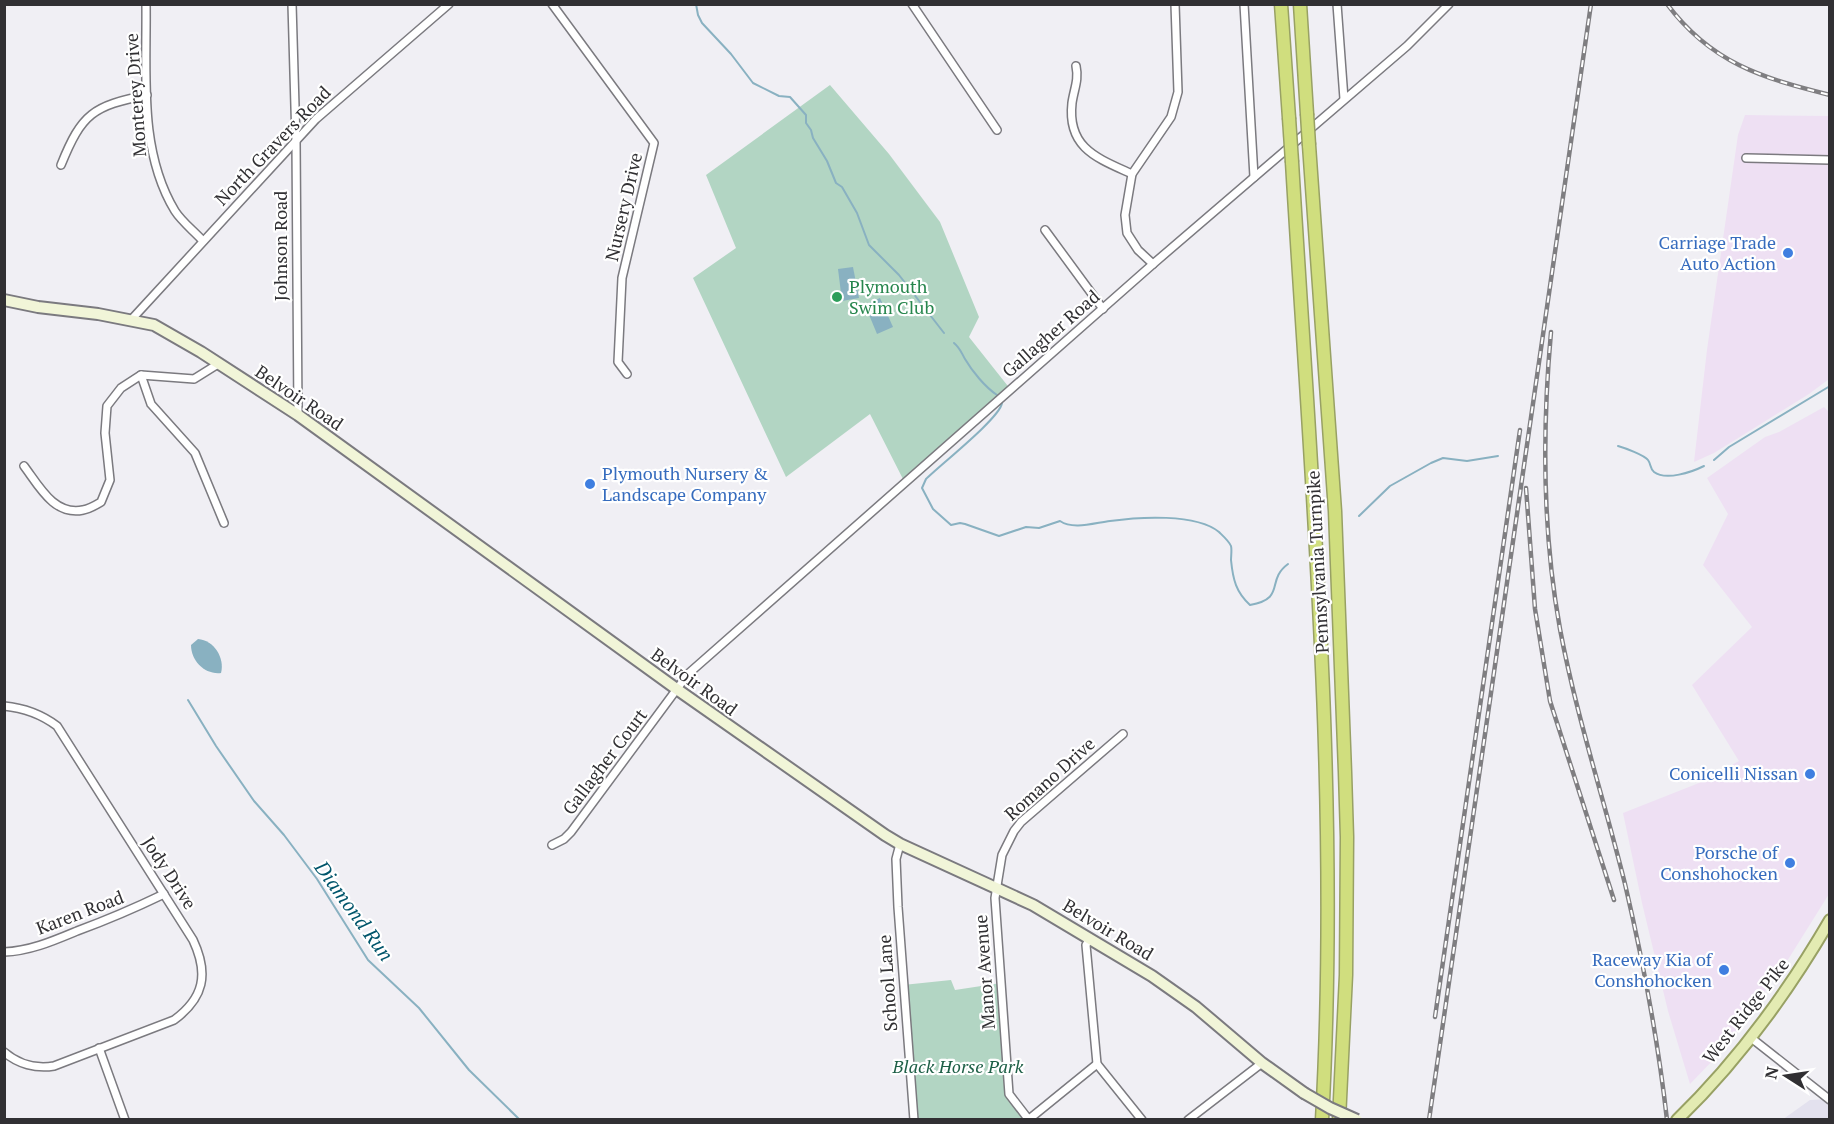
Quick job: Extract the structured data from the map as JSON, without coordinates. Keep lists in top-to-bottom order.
{
  "streets": {
    "highway": ["Pennsylvania Turnpike"],
    "main road": ["West Ridge Pike"],
    "street": [
      "Monterey Drive",
      "North Gravers Road",
      "Nursery Drive",
      "Johnson Road",
      "Gallagher Road",
      "Belvoir Road",
      "Gallagher Court",
      "Romano Drive",
      "Jody Drive",
      "Karen Road",
      "Manor Avenue",
      "School Lane"
    ]
  },
  "crossings": [
    ["Monterey Drive", "North Gravers Road"],
    ["North Gravers Road", "Johnson Road"],
    ["North Gravers Road", "Belvoir Road"],
    ["Johnson Road", "Belvoir Road"],
    ["Gallagher Road", "Belvoir Road"],
    ["Gallagher Road", "Gallagher Court"],
    ["Belvoir Road", "Gallagher Court"],
    ["Belvoir Road", "Romano Drive"],
    ["Belvoir Road", "Manor Avenue"],
    ["Belvoir Road", "School Lane"],
    ["Romano Drive", "Manor Avenue"],
    ["Jody Drive", "Karen Road"]
  ],
  "water": ["Diamond Run"],
  "parks": ["Black Horse Park"],
  "places": [
    "Carriage Trade Auto Action",
    "Plymouth Swim Club",
    "Plymouth Nursery & Landscape Company",
    "Conicelli Nissan",
    "Porsche of Conshohocken",
    "Raceway Kia of Conshohocken"
  ],
  "north": "left"
}
